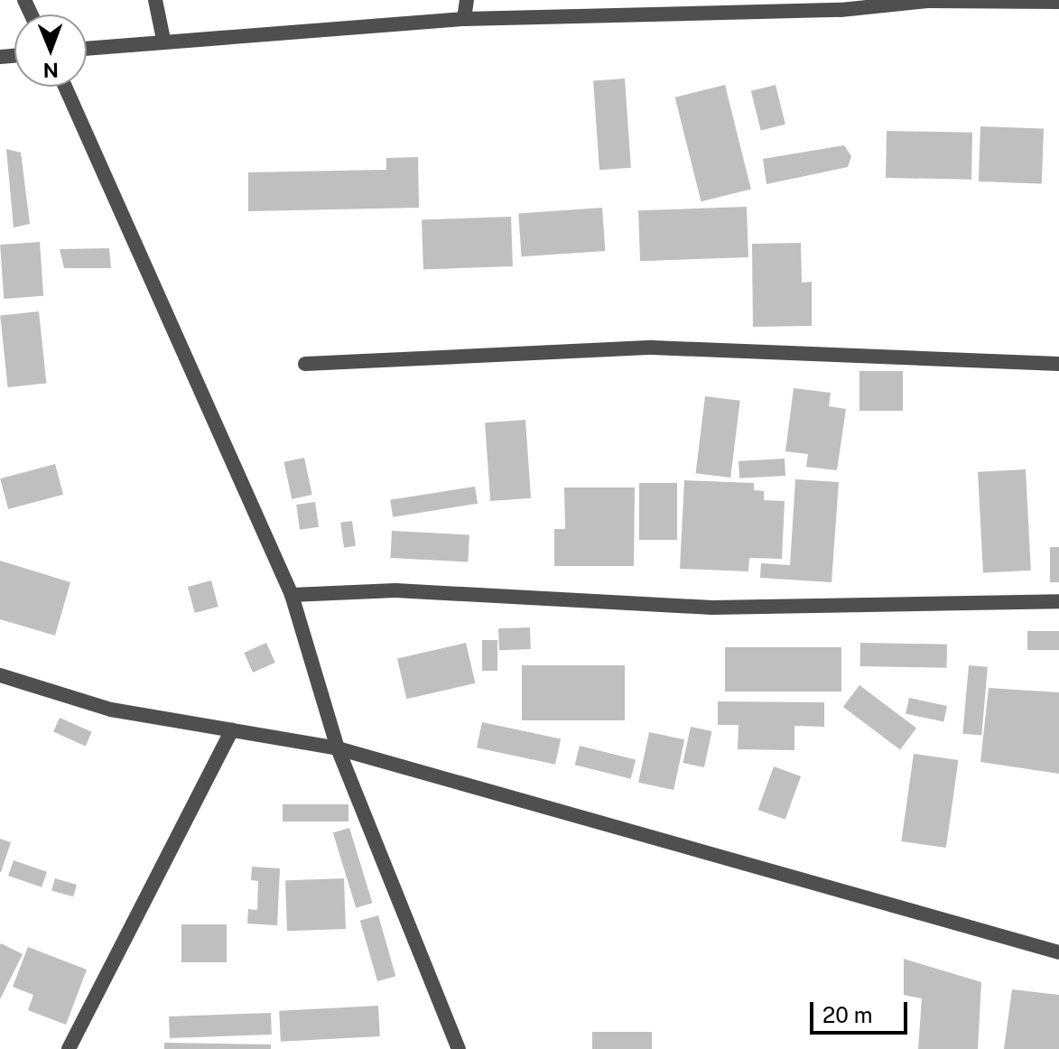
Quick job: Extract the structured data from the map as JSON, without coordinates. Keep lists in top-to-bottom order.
{
  "scale_bar": "20 m",
  "north": "bottom"
}
